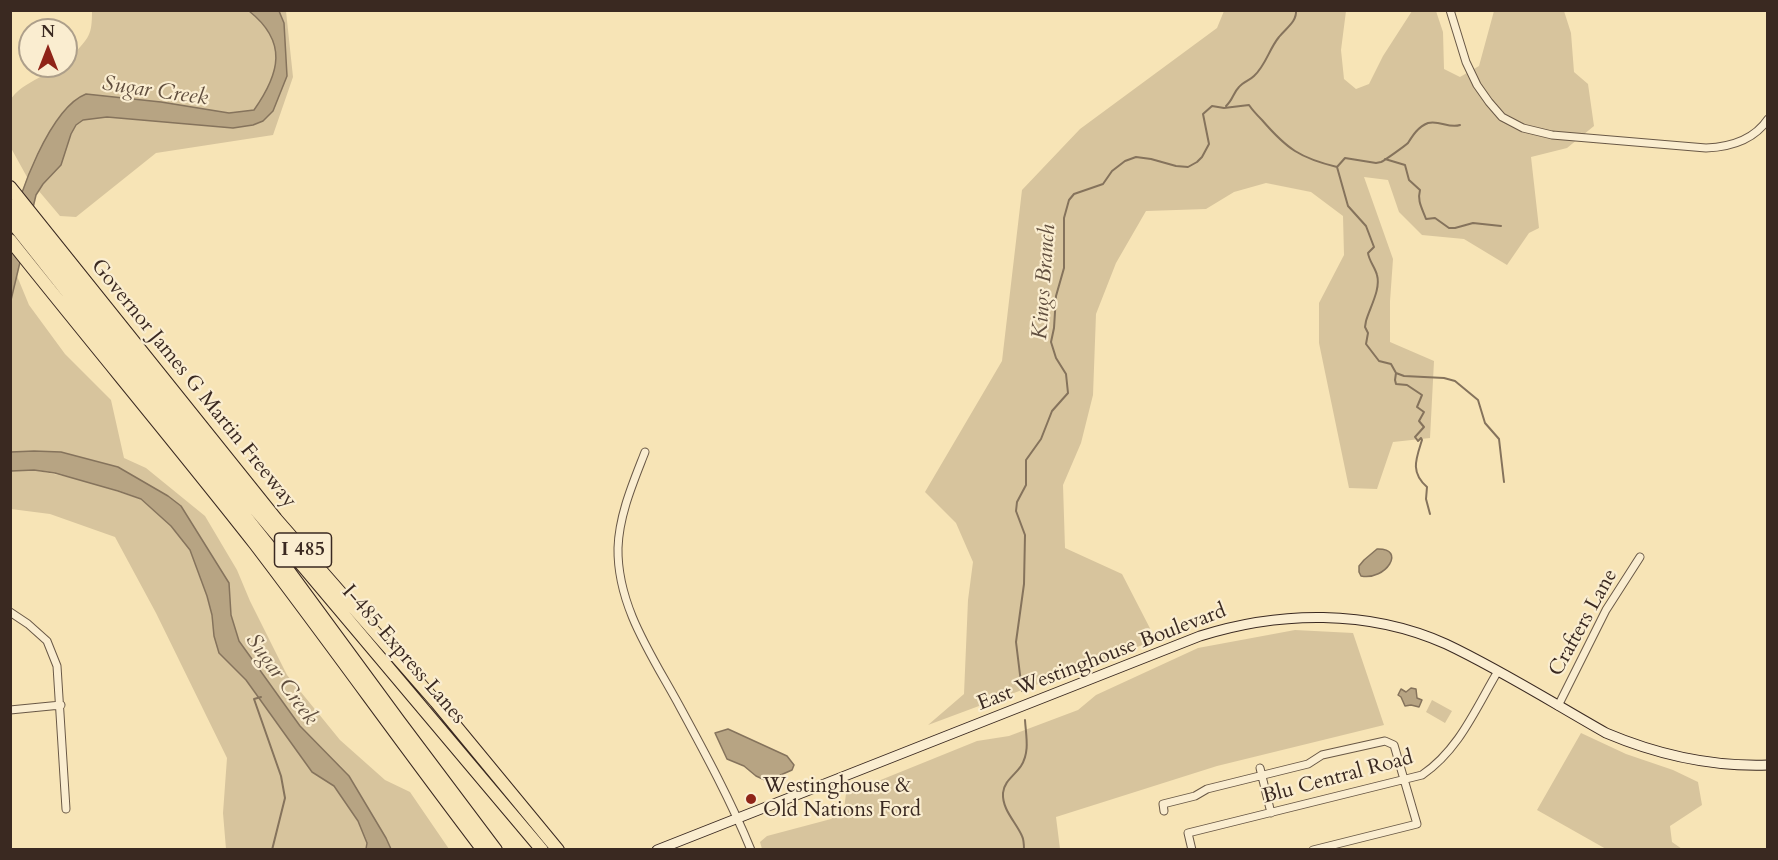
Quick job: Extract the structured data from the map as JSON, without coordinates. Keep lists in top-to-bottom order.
{
  "streets": {
    "highway": ["Governor James G Martin Freeway", "I 485", "I-485 Express Lanes"],
    "main road": ["East Westinghouse Boulevard"],
    "street": ["Crafters Lane", "Blu Central Road"]
  },
  "crossings": [
    ["Governor James G Martin Freeway", "I-485 Express Lanes"],
    ["Crafters Lane", "East Westinghouse Boulevard"],
    ["East Westinghouse Boulevard", "Blu Central Road"]
  ],
  "water": ["Sugar Creek", "Kings Branch"],
  "places": ["Westinghouse & Old Nations Ford"],
  "north": "top"
}
